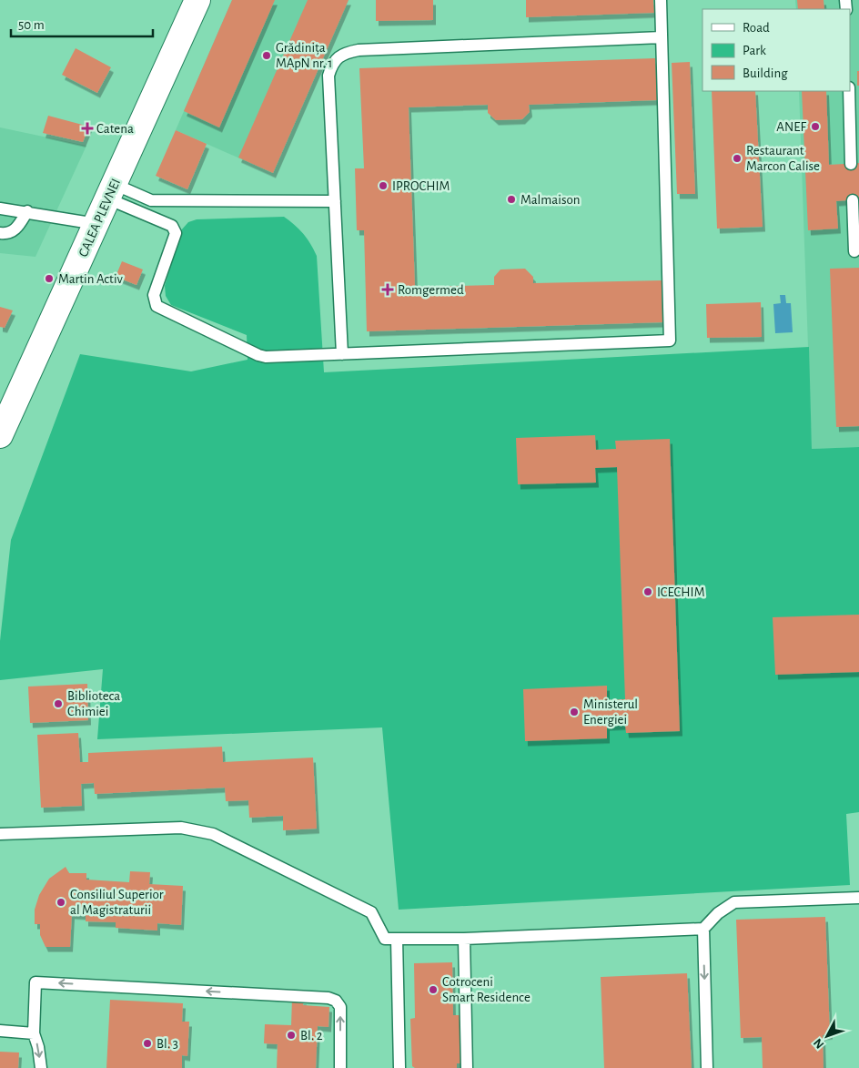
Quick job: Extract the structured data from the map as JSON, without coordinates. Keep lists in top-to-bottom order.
{
  "streets": {
    "main road": ["CALEA PLEVNEI"]
  },
  "places": {
    "other": [
      "Grădinița MApN nr. 1",
      "ANEF",
      "Restaurant Marcon Calise",
      "IPROCHIM",
      "Malmaison",
      "Martin Activ",
      "ICECHIM",
      "Biblioteca Chimiei",
      "Ministerul Energiei",
      "Consiliul Superior al Magistraturii",
      "Cotroceni Smart Residence",
      "Bl. 2",
      "Bl. 3"
    ],
    "health": ["Catena", "Romgermed"]
  },
  "legend": ["Road", "Park", "Building"],
  "scale_bar": "50 m",
  "north": "bottom left"
}
